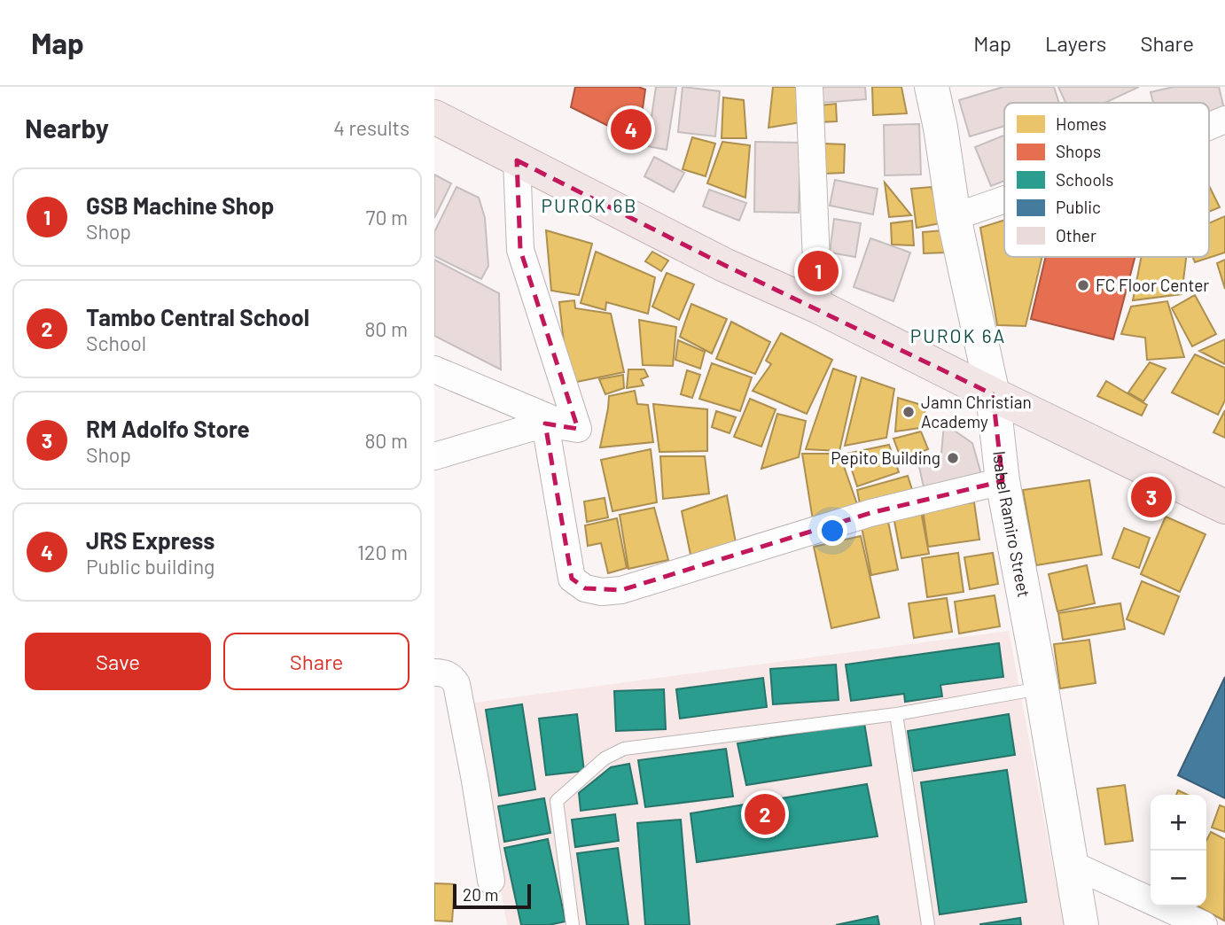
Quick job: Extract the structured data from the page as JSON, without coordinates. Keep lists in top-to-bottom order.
{
  "streets": {
    "street": ["Isabel Ramiro Street"]
  },
  "districts": ["PUROK 6B", "PUROK 6A"],
  "places": ["FC Floor Center", "Jamn Christian Academy", "Pepito Building"],
  "legend": [
    "Homes",
    "Shops",
    "Schools",
    "Public",
    "Other"
  ],
  "scale_bar": "20 m",
  "page": {
    "header": "Map",
    "nav": ["Map", "Layers", "Share"],
    "heading": ["Nearby", "4 results"],
    "pins": [
      "4",
      "1",
      "3",
      "2"
    ],
    "list": [
      {
        "mark": "1",
        "name": "GSB Machine Shop",
        "note": "Shop",
        "value": "70 m"
      },
      {
        "mark": "2",
        "name": "Tambo Central School",
        "note": "School",
        "value": "80 m"
      },
      {
        "mark": "3",
        "name": "RM Adolfo Store",
        "note": "Shop",
        "value": "80 m"
      },
      {
        "mark": "4",
        "name": "JRS Express",
        "note": "Public building",
        "value": "120 m"
      }
    ],
    "buttons": ["Save", "Share"],
    "map_buttons": ["+", "−"],
    "scale": "20 m"
  }
}
